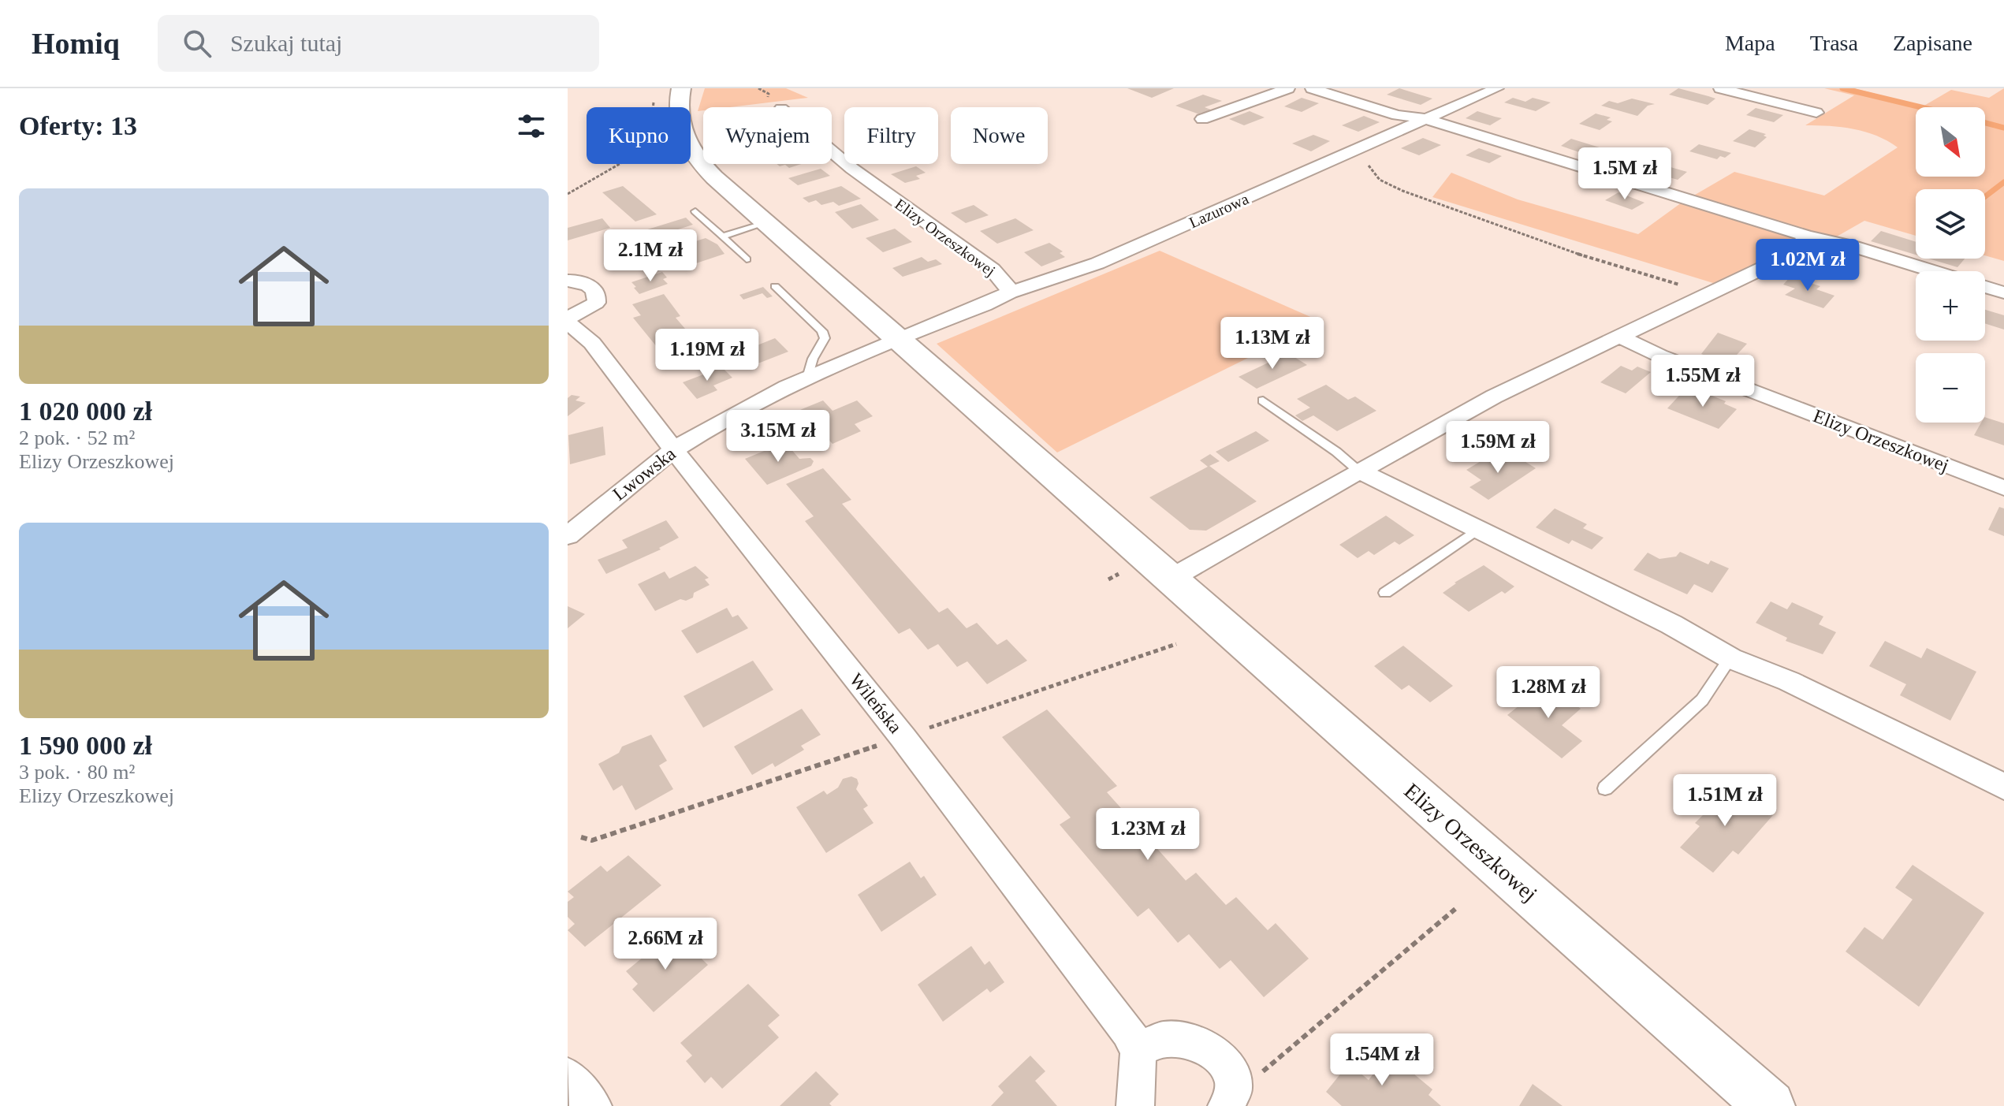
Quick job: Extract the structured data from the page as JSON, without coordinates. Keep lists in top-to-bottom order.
{
  "streets": {
    "street": [
      "Lazurowa",
      "Elizy Orzeszkowej",
      "Lwowska",
      "Wileńska"
    ]
  },
  "crossings": [
    ["Lazurowa", "Elizy Orzeszkowej"],
    ["Elizy Orzeszkowej", "Lwowska"],
    ["Lwowska", "Wileńska"]
  ],
  "north": "bottom right",
  "page": {
    "header": "Homiq",
    "search": "Szukaj tutaj",
    "nav": ["Mapa", "Trasa", "Zapisane"],
    "heading": "Oferty: 13",
    "map_buttons": ["+", "−"],
    "chip": [
      "Kupno",
      "Wynajem",
      "Filtry",
      "Nowe"
    ],
    "price": [
      "1.5M zł",
      "2.1M zł",
      "1.02M zł",
      "1.13M zł",
      "1.19M zł",
      "1.55M zł",
      "3.15M zł",
      "1.59M zł",
      "1.28M zł",
      "1.51M zł",
      "1.23M zł",
      "2.66M zł",
      "1.54M zł"
    ],
    "list": [
      {
        "name": "1 020 000 zł",
        "note": "2 pok. · 52 m² · Elizy Orzeszkowej"
      },
      {
        "name": "1 590 000 zł",
        "note": "3 pok. · 80 m² · Elizy Orzeszkowej"
      }
    ]
  }
}
